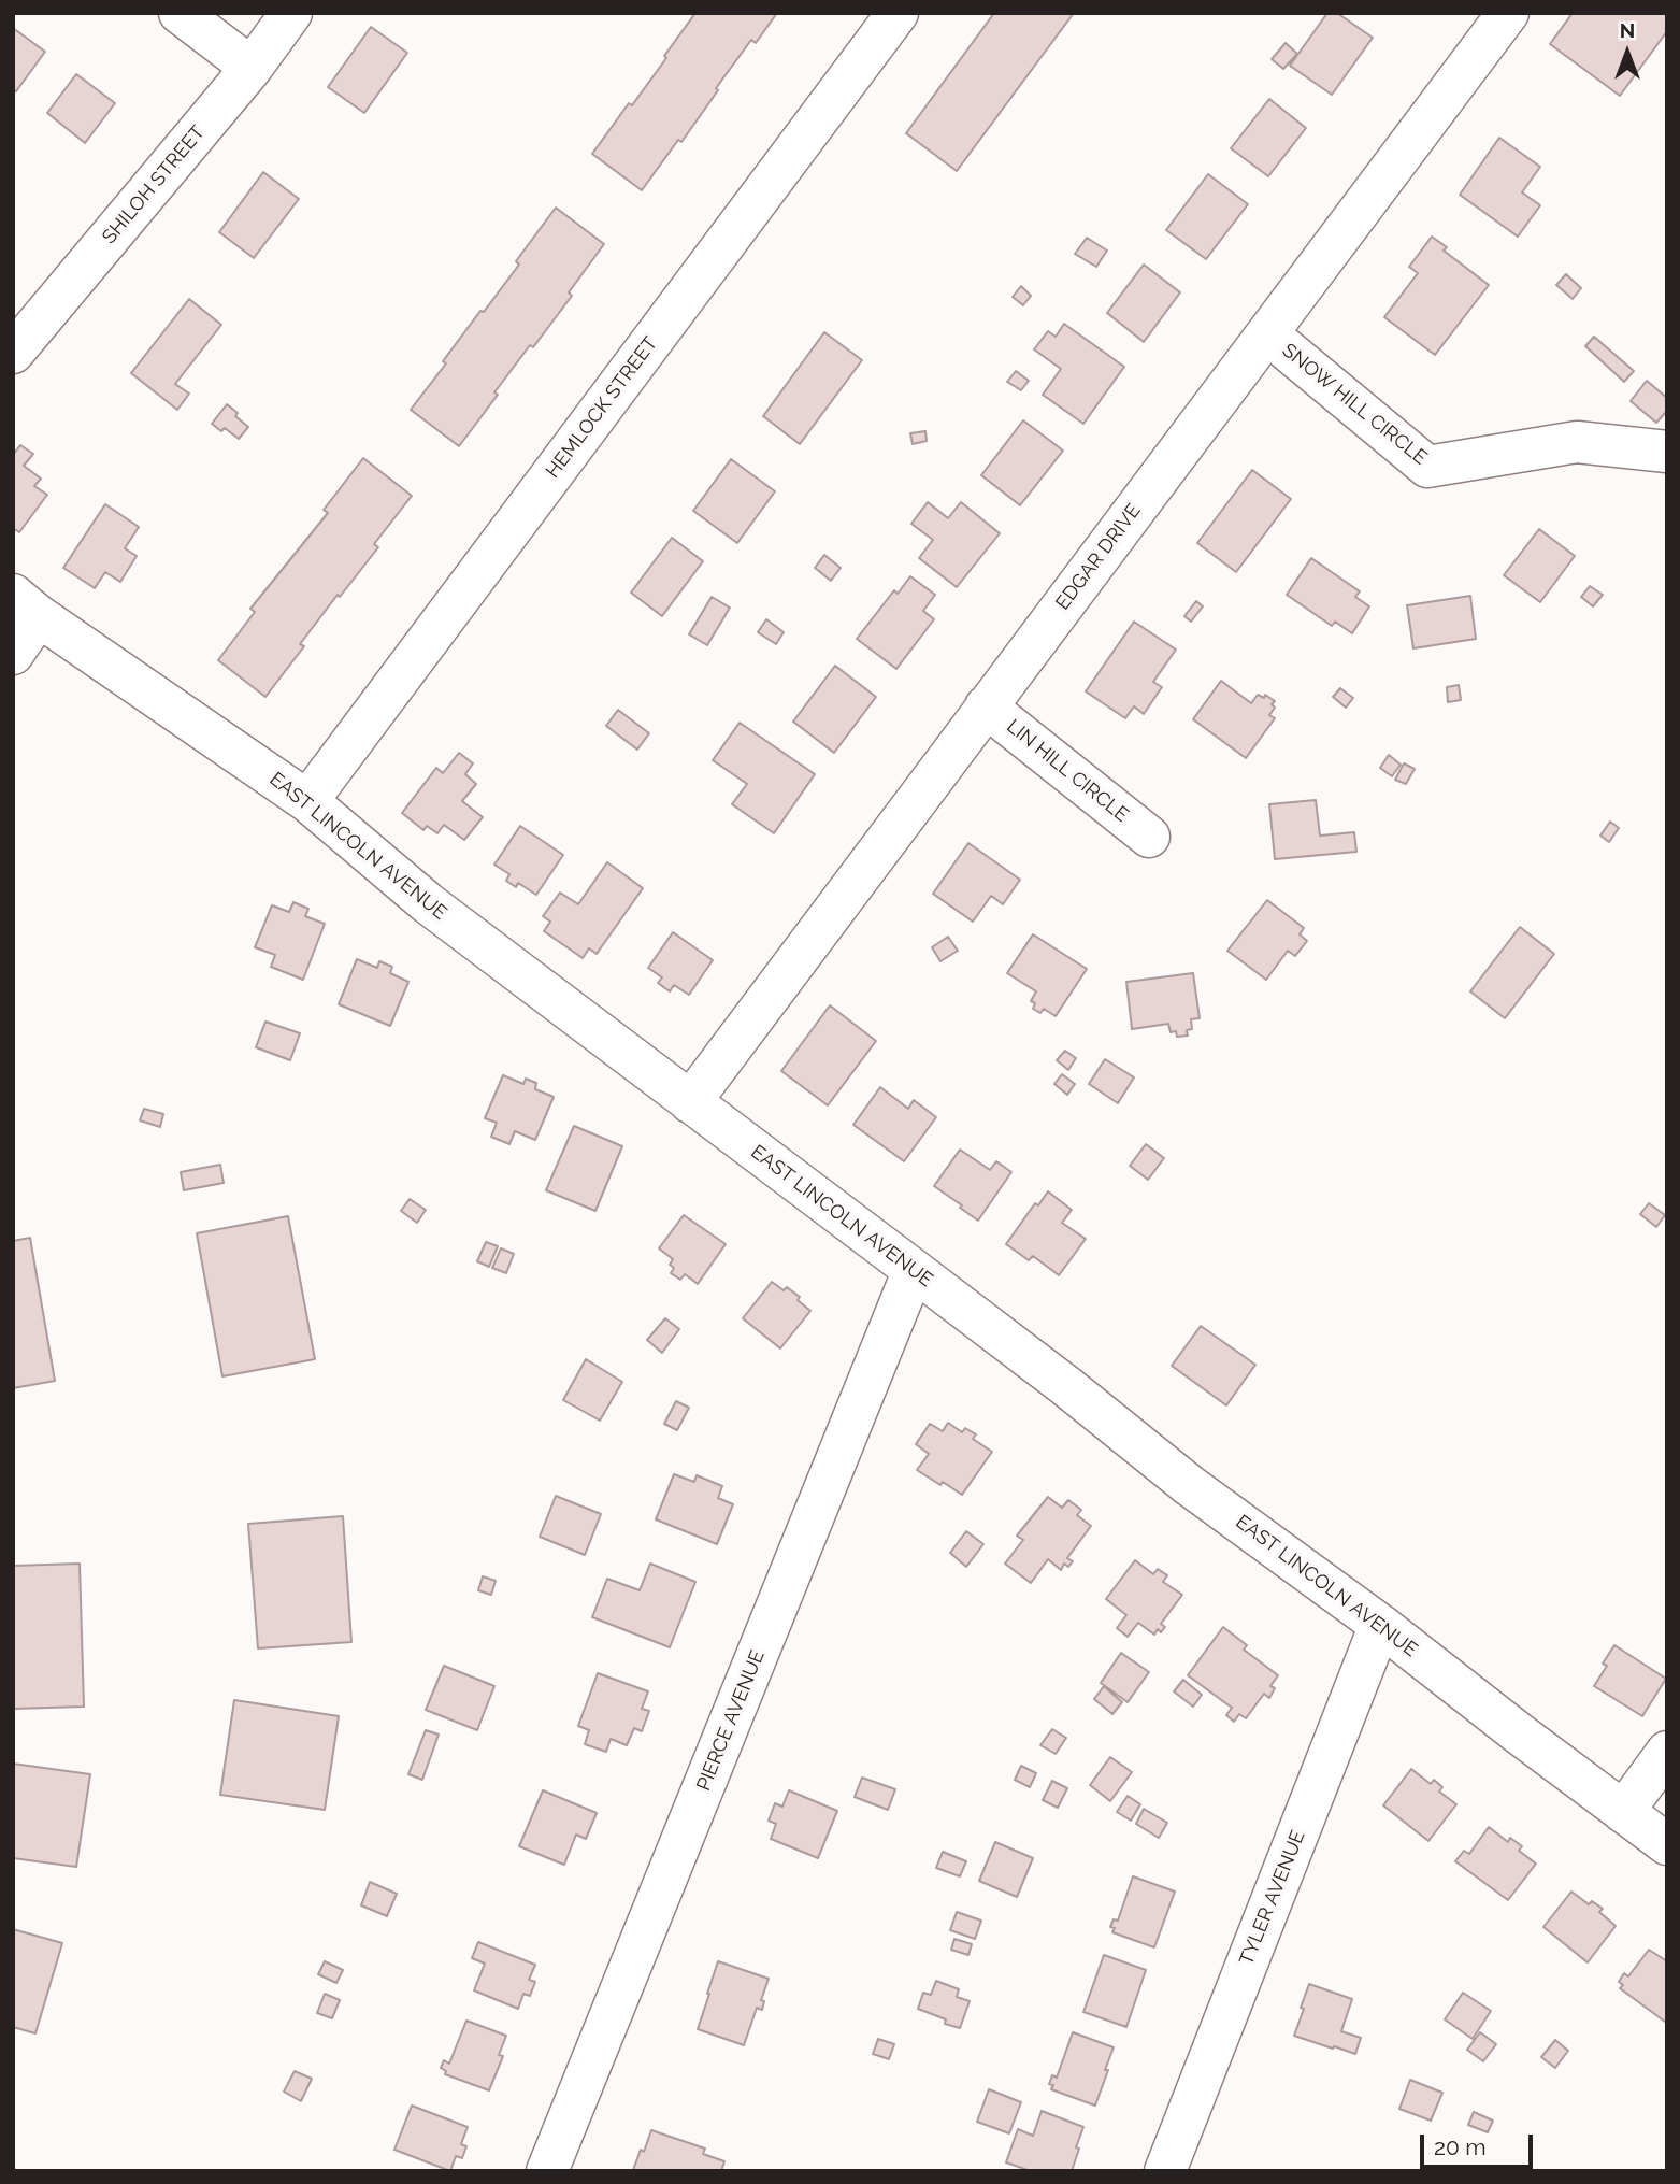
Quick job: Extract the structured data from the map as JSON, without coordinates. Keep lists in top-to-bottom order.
{
  "streets": {
    "street": [
      "SHILOH STREET",
      "SNOW HILL CIRCLE",
      "HEMLOCK STREET",
      "EDGAR DRIVE",
      "LIN HILL CIRCLE",
      "EAST LINCOLN AVENUE",
      "PIERCE AVENUE",
      "TYLER AVENUE"
    ]
  },
  "crossings": [
    ["SNOW HILL CIRCLE", "EDGAR DRIVE"],
    ["HEMLOCK STREET", "EAST LINCOLN AVENUE"],
    ["EDGAR DRIVE", "LIN HILL CIRCLE"],
    ["EDGAR DRIVE", "EAST LINCOLN AVENUE"],
    ["EAST LINCOLN AVENUE", "PIERCE AVENUE"],
    ["EAST LINCOLN AVENUE", "TYLER AVENUE"]
  ],
  "scale_bar": "20 m",
  "north": "top"
}
